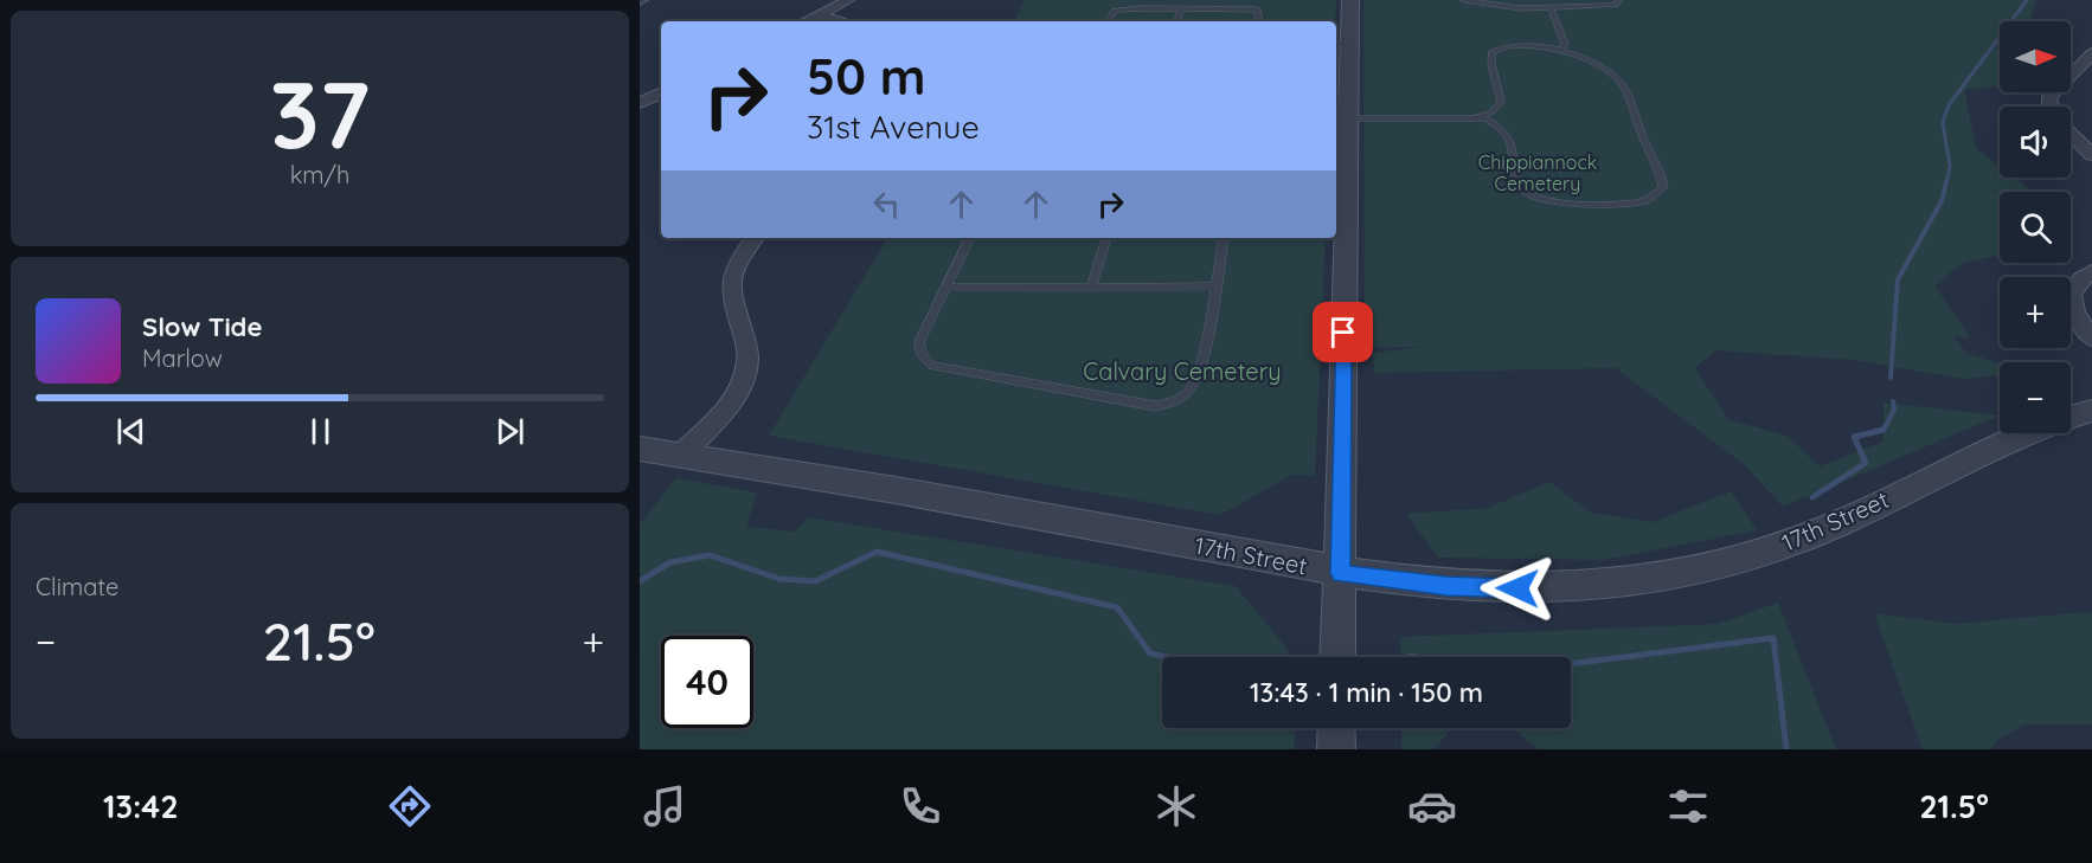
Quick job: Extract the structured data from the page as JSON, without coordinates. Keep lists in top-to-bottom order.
{
  "streets": {
    "street": ["17th Street"]
  },
  "parks": ["Chippiannock Cemetery", "Calvary Cemetery"],
  "north": "right",
  "page": {
    "tile": [
      ["37", "km/h"],
      "Climate"
    ],
    "map_buttons": ["+", "−"],
    "turn": ["50 m", "31st Avenue"],
    "song": ["Slow Tide", "Marlow"],
    "heat": ["−", "21.5°", "+"],
    "limit": "40",
    "trip": "13:43 · 1 min · 150 m",
    "tabs": ["13:42", "21.5°"]
  }
}
